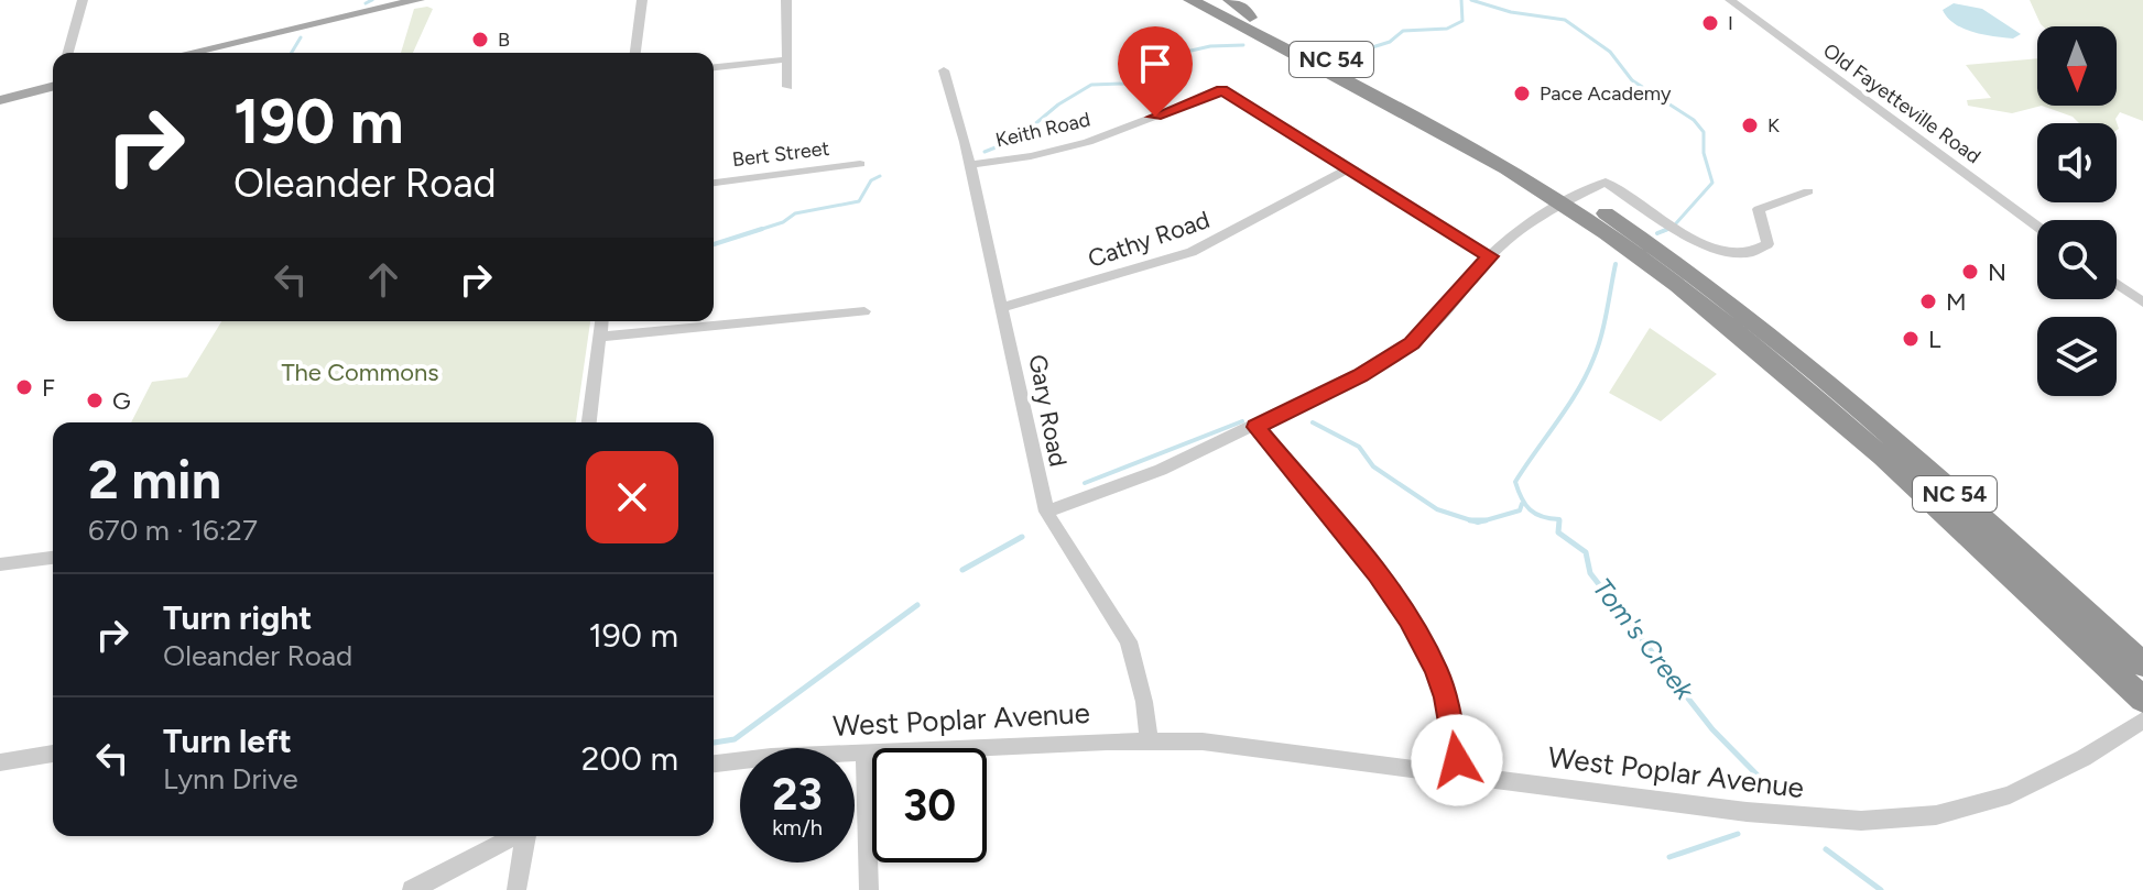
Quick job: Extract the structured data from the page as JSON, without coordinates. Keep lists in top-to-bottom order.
{
  "streets": {
    "highway": ["NC 54"],
    "street": [
      "Old Fayetteville Road",
      "Keith Road",
      "Bert Street",
      "Cathy Road",
      "Gary Road",
      "West Poplar Avenue"
    ]
  },
  "crossings": [
    ["Keith Road", "Cathy Road"],
    ["Keith Road", "Gary Road"],
    ["Cathy Road", "Gary Road"],
    ["Gary Road", "West Poplar Avenue"]
  ],
  "water": ["Tom's Creek"],
  "parks": ["The Commons"],
  "places": [
    "I",
    "B",
    "Pace Academy",
    "K",
    "N",
    "M",
    "L",
    "F",
    "G"
  ],
  "north": "bottom",
  "page": {
    "turn": ["190 m", "Oleander Road"],
    "heading": ["2 min", "670 m · 16:27"],
    "list": [
      {
        "name": "Turn right",
        "note": "Oleander Road",
        "value": "190 m"
      },
      {
        "name": "Turn left",
        "note": "Lynn Drive",
        "value": "200 m"
      }
    ],
    "speed": "23 km/h",
    "limit": "30"
  }
}
